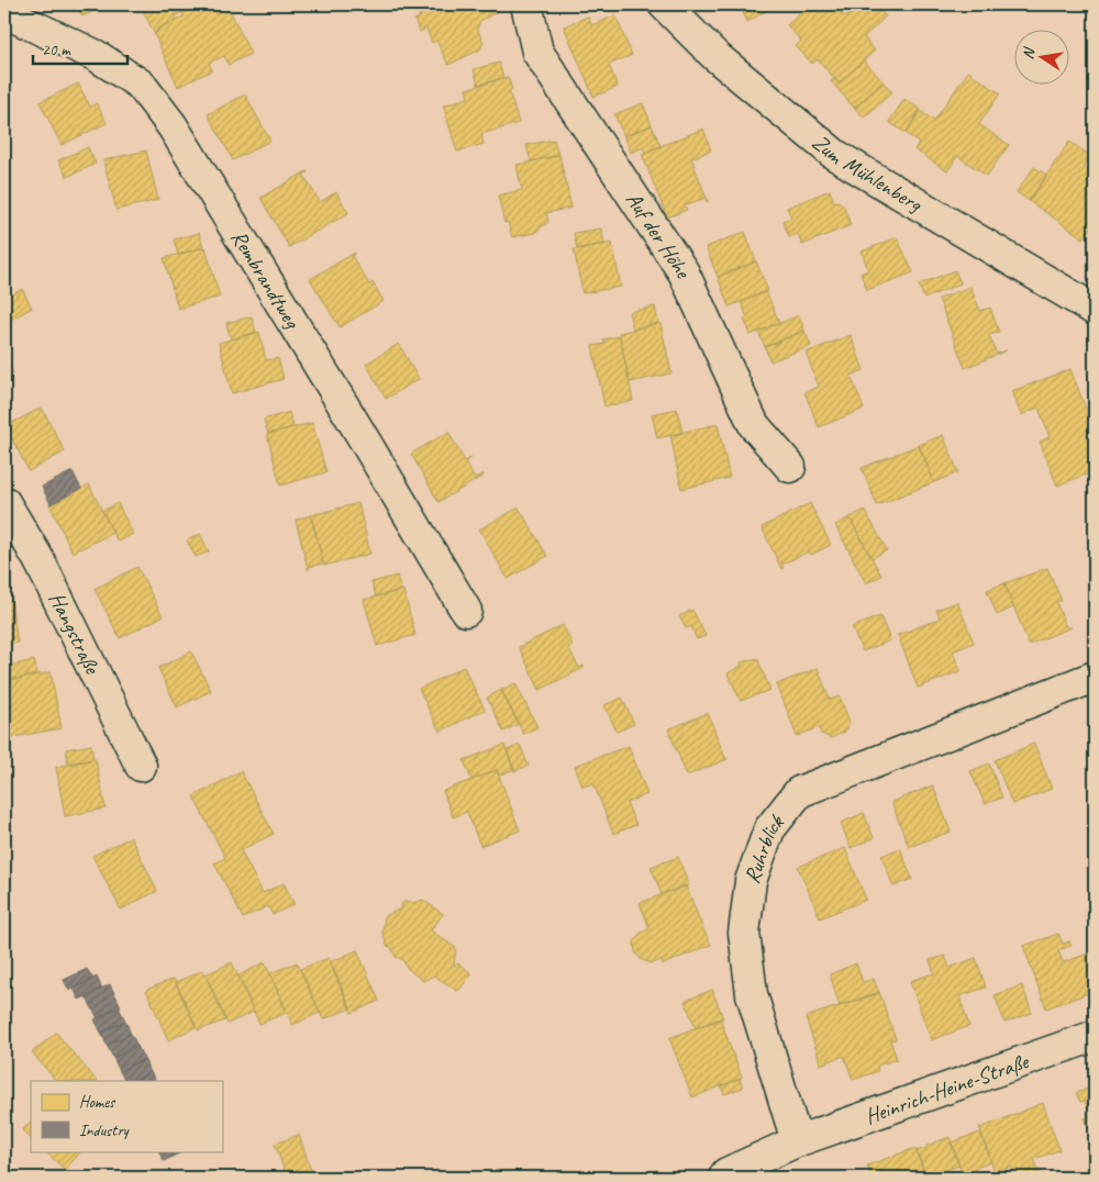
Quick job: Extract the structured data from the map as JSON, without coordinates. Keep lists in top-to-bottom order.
{
  "streets": {
    "street": [
      "Zum Mühlenberg",
      "Auf der Höhe",
      "Rembrandtweg",
      "Hangstraße",
      "Ruhrblick",
      "Heinrich-Heine-Straße"
    ]
  },
  "crossings": [
    ["Ruhrblick", "Heinrich-Heine-Straße"]
  ],
  "legend": ["Homes", "Industry"],
  "scale_bar": "20 m",
  "north": "left"
}
